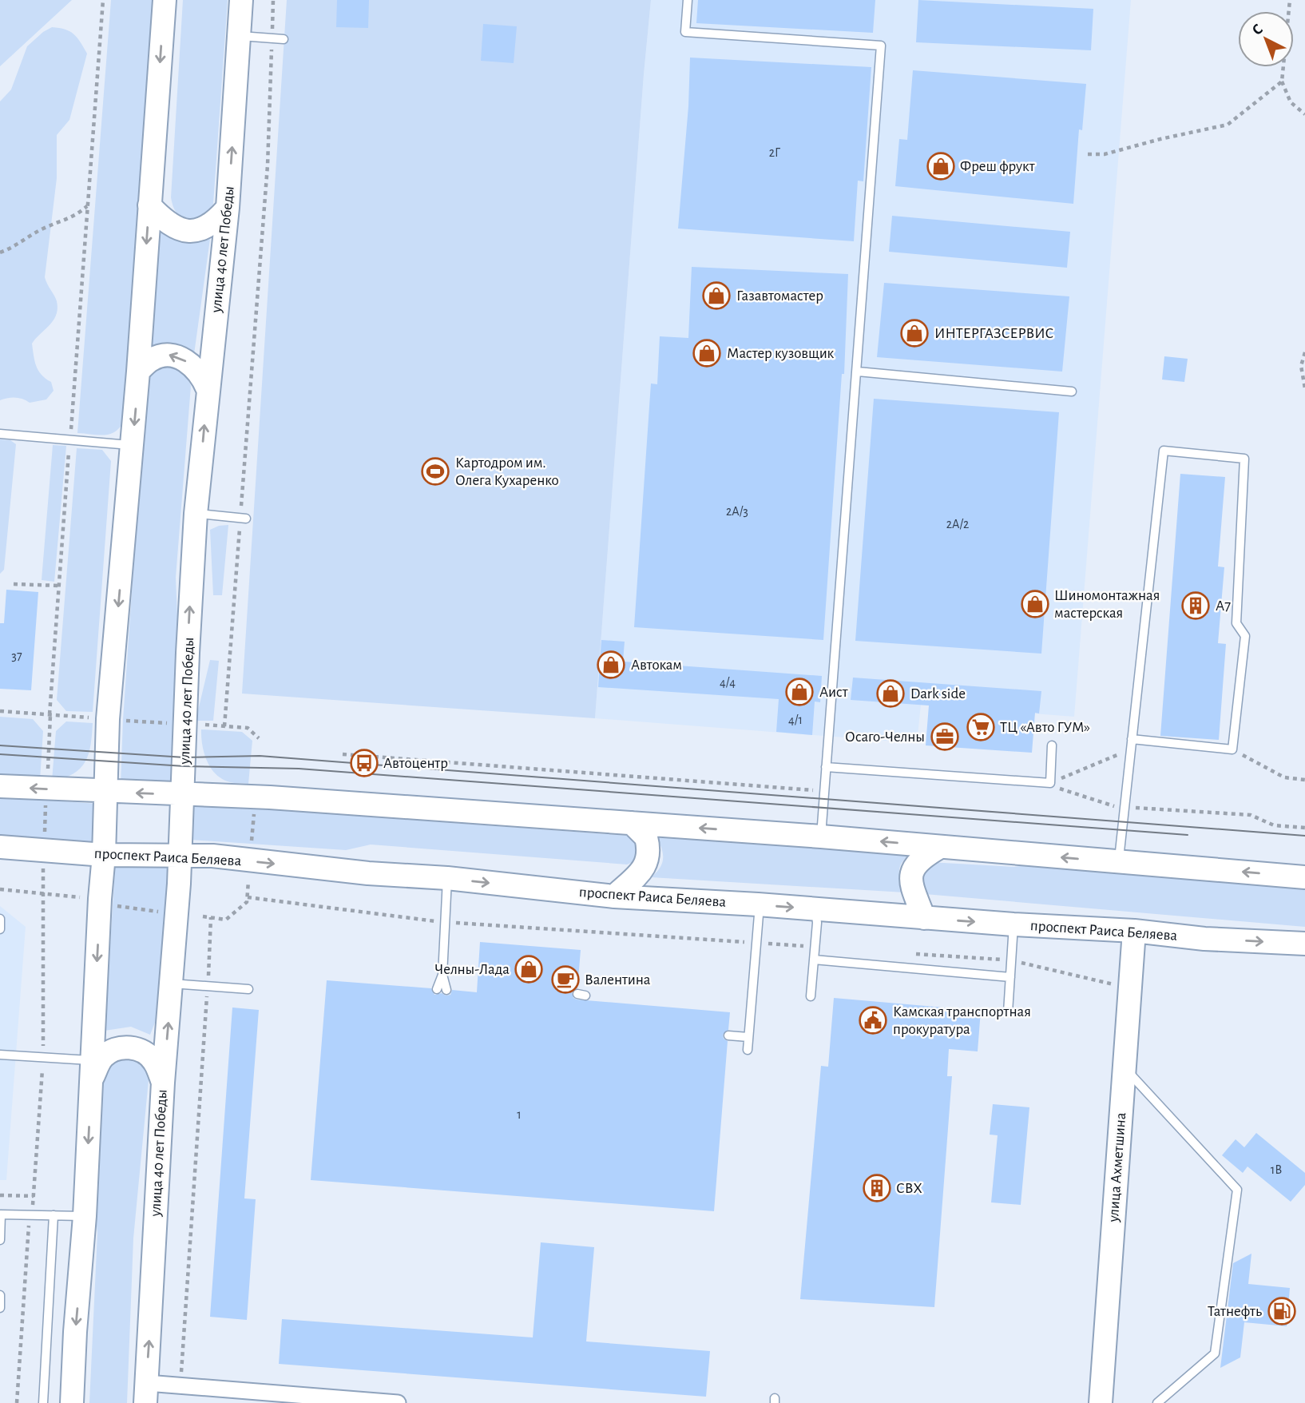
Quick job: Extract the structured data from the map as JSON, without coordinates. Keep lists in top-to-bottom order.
{
  "streets": {
    "street": ["улица 40 лет Победы", "проспект Раиса Беляева", "улица Ахметшина"]
  },
  "crossings": [
    ["улица 40 лет Победы", "проспект Раиса Беляева"],
    ["проспект Раиса Беляева", "улица Ахметшина"]
  ],
  "places": {
    "shop": [
      "Фреш фрукт",
      "Газавтомастер",
      "ИНТЕРГАЗСЕРВИС",
      "Мастер кузовщик",
      "Шиномонтажная мастерская",
      "Автокам",
      "Аист",
      "Dark side",
      "Челны-Лада"
    ],
    "sports": ["Картодром им. Олега Кухаренко"],
    "building": ["А7", "СВХ"],
    "supermarket": ["ТЦ «Авто ГУМ»"],
    "office": ["Осаго-Челны"],
    "bus stop": ["Автоцентр"],
    "cafe": ["Валентина"],
    "public building": ["Камская транспортная прокуратура"],
    "fuel station": ["Татнефть"]
  },
  "house_numbers": [
    "2Г",
    "2А/3",
    "2А/2",
    "37",
    "4/4",
    "4/1",
    "1",
    "1В"
  ],
  "north": "top left"
}
